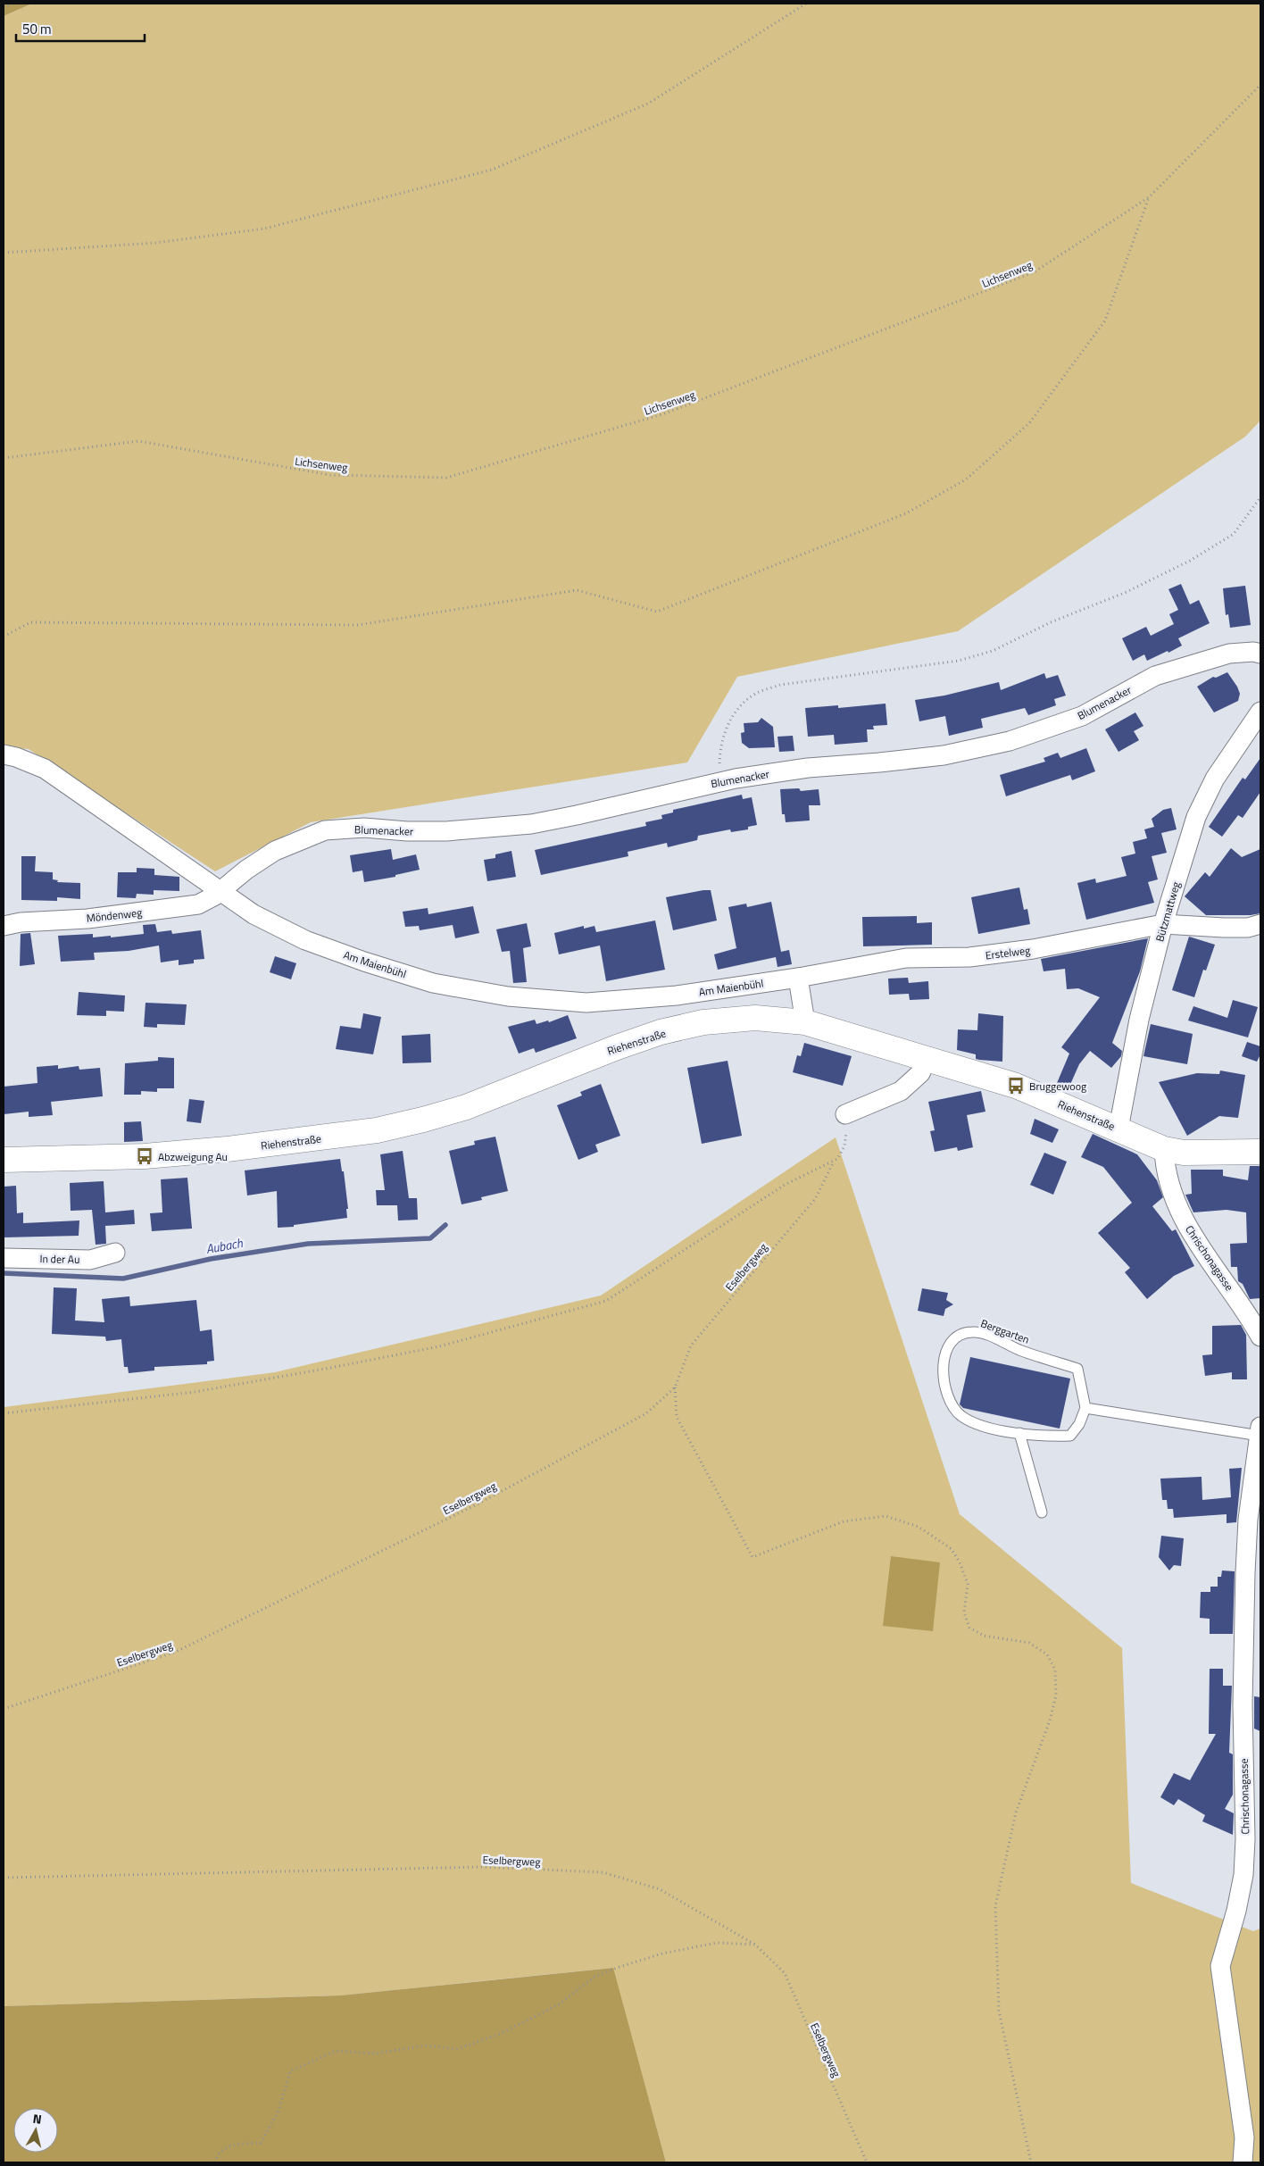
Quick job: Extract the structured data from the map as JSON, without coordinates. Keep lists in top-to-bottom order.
{
  "streets": {
    "street": [
      "Blumenacker",
      "Bützmattweg",
      "Möndenweg",
      "Erstelweg",
      "Am Maienbühl",
      "Riehenstraße",
      "Chrischonagasse",
      "In der Au"
    ],
    "lane": ["Berggarten"],
    "path": ["Lichsenweg", "Eselbergweg"]
  },
  "crossings": [
    ["Blumenacker", "Möndenweg"],
    ["Blumenacker", "Am Maienbühl"],
    ["Bützmattweg", "Erstelweg"],
    ["Bützmattweg", "Riehenstraße"],
    ["Möndenweg", "Am Maienbühl"],
    ["Erstelweg", "Am Maienbühl"],
    ["Riehenstraße", "Chrischonagasse"]
  ],
  "water": ["Aubach"],
  "places": {
    "bus stop": ["Bruggewoog", "Abzweigung Au"]
  },
  "scale_bar": "50 m",
  "north": "top"
}
